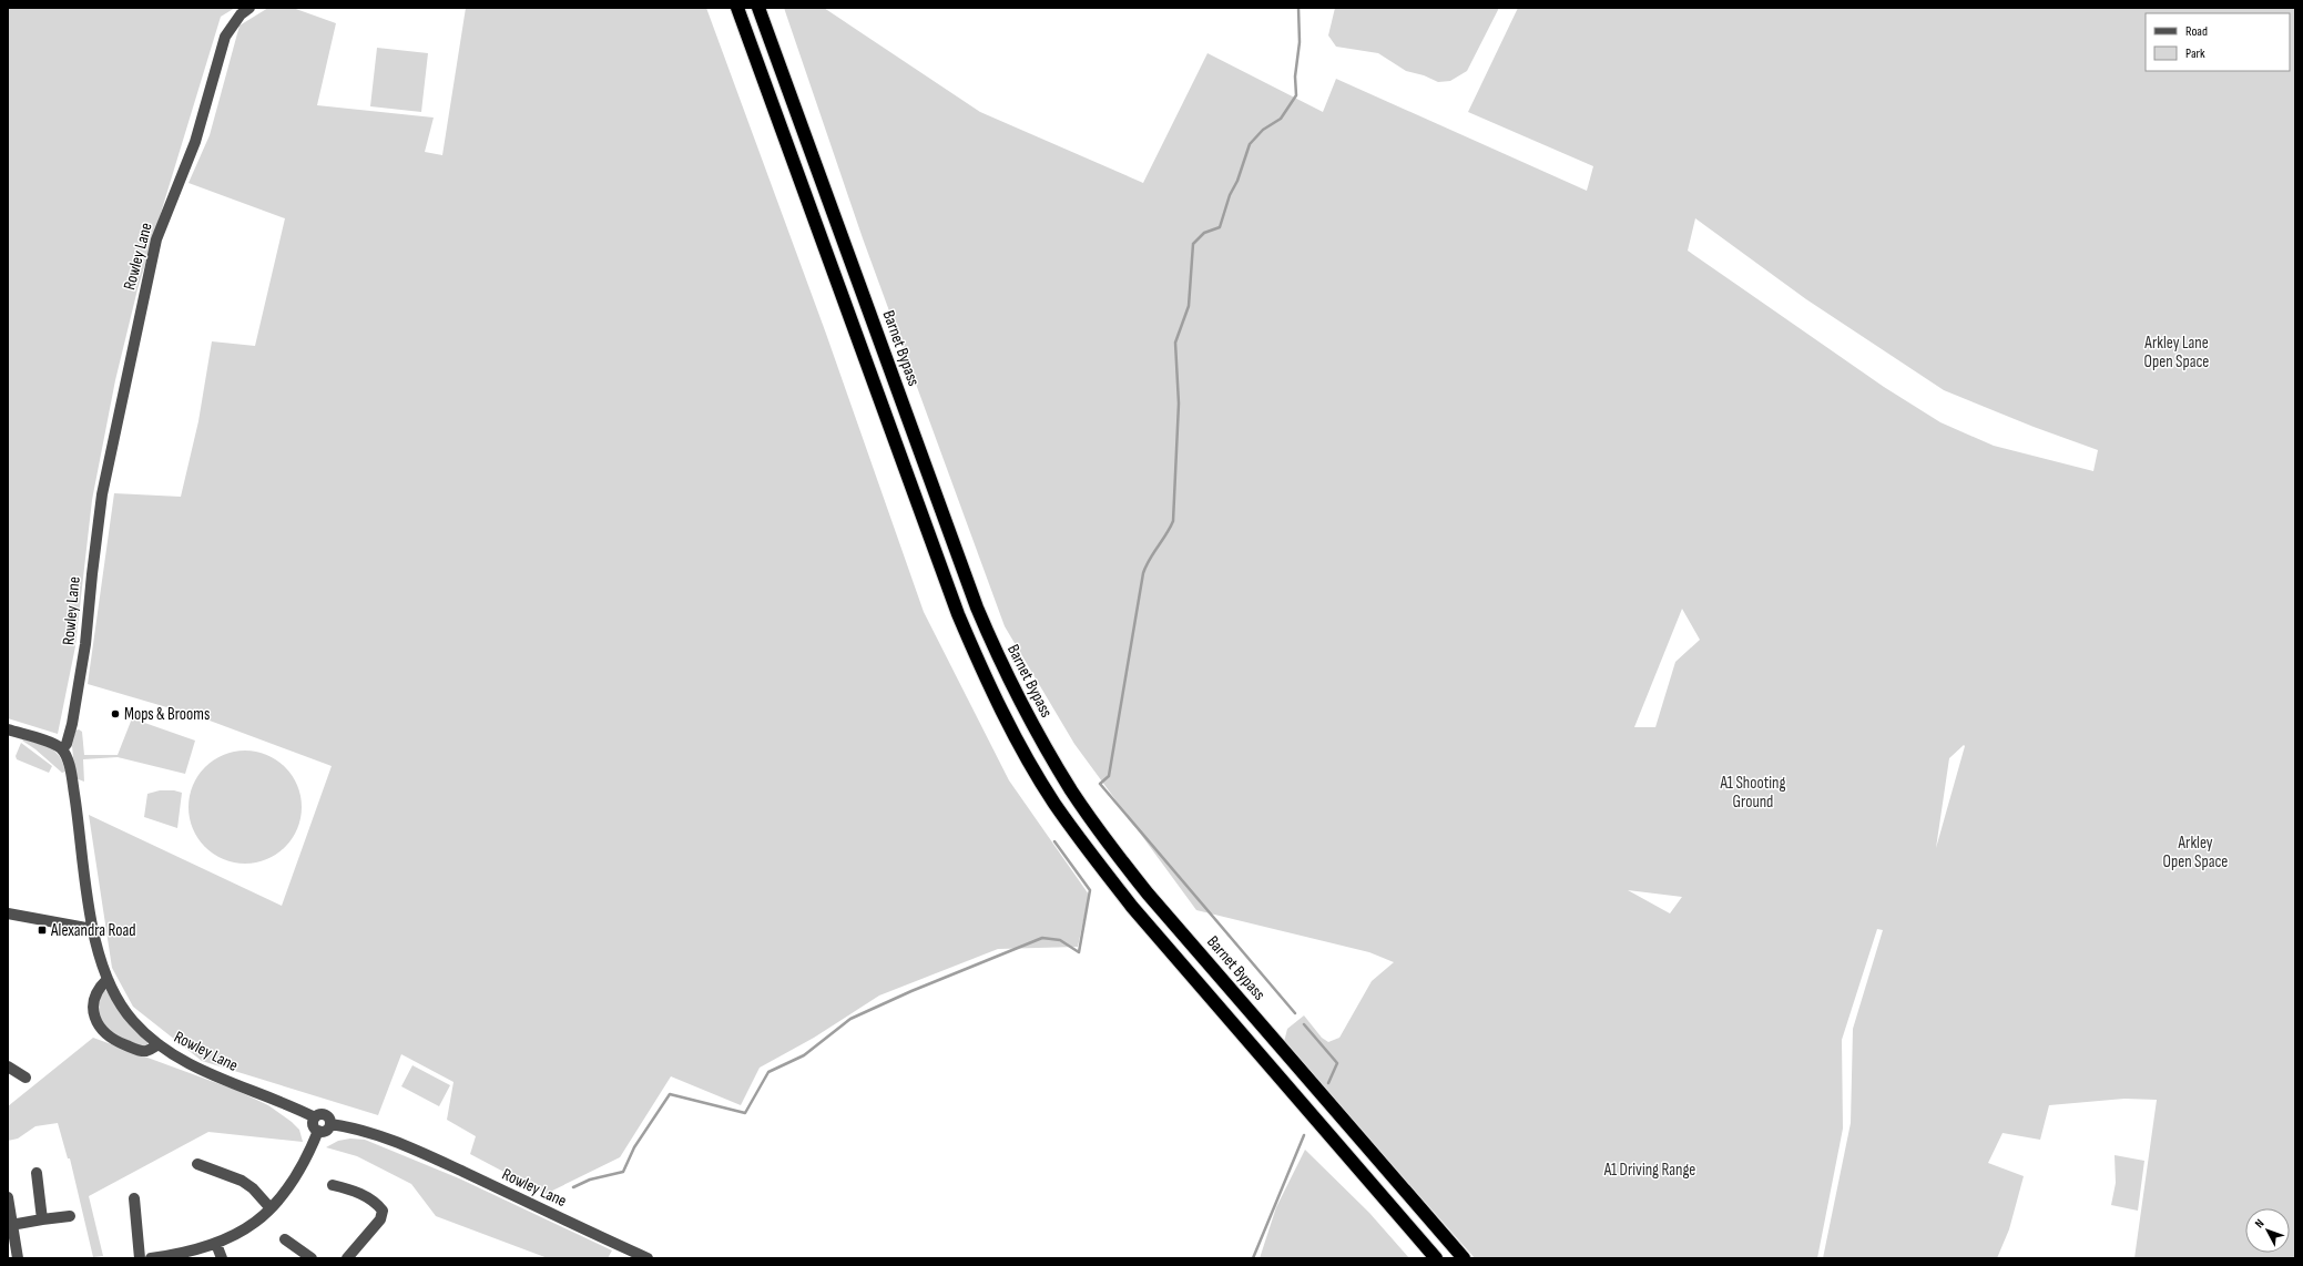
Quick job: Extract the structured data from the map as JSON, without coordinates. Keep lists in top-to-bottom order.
{
  "streets": {
    "highway": ["Barnet Bypass"],
    "street": ["Rowley Lane"]
  },
  "parks": [
    "Arkley Lane Open Space",
    "A1 Shooting Ground",
    "Arkley Open Space",
    "A1 Driving Range"
  ],
  "places": {
    "other": ["Mops & Brooms"],
    "transit": ["Alexandra Road"]
  },
  "legend": ["Road", "Park"],
  "north": "top left"
}
